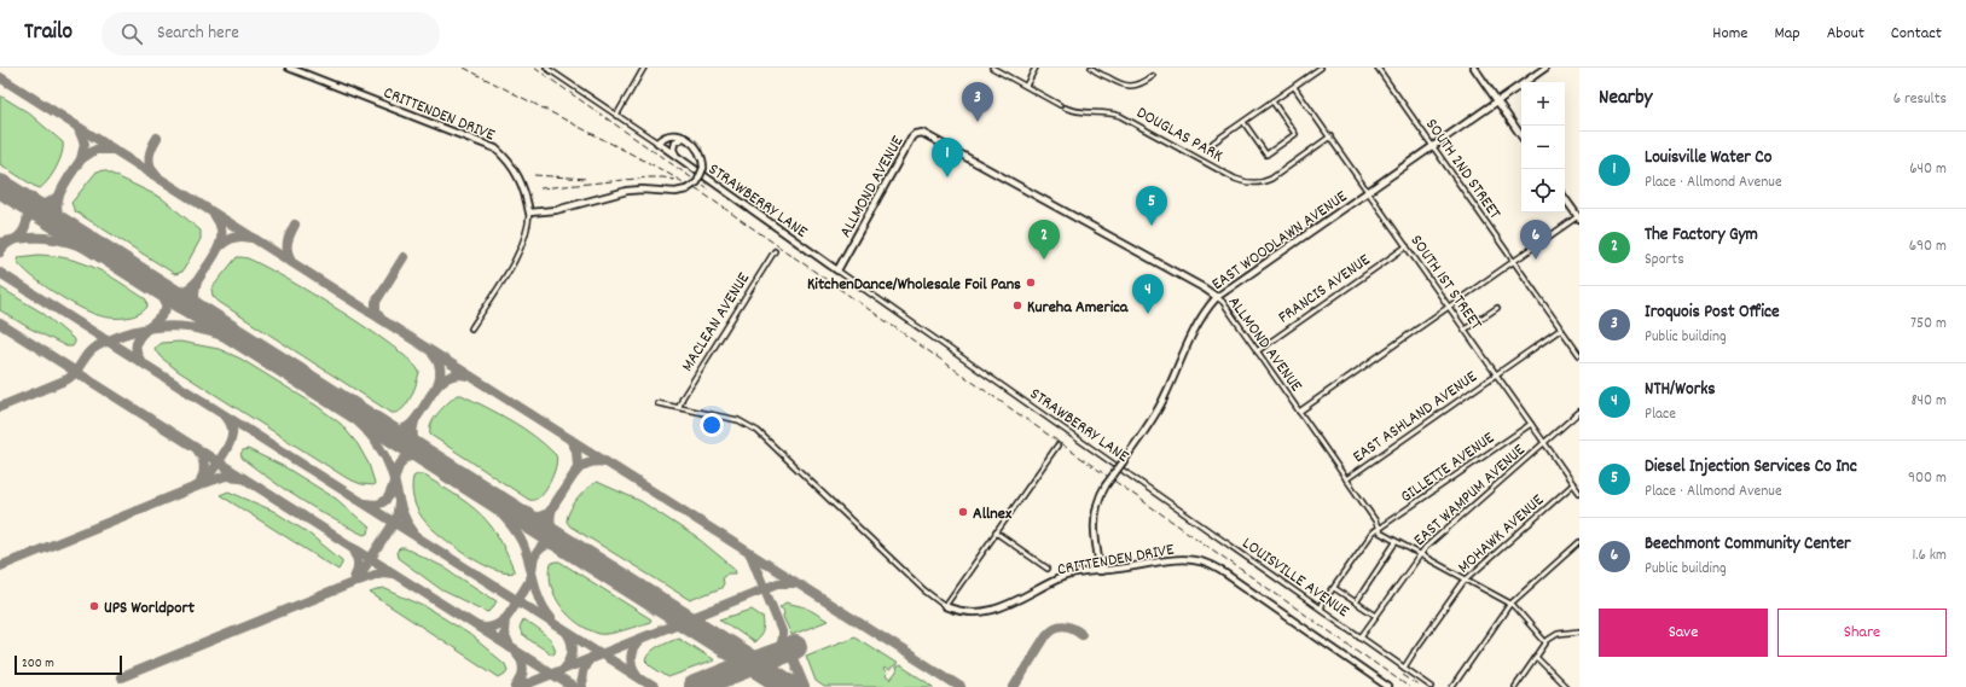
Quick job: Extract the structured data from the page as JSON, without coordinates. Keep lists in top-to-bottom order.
{
  "streets": {
    "street": [
      "CRITTENDEN DRIVE",
      "DOUGLAS PARK",
      "SOUTH 2ND STREET",
      "ALLMOND AVENUE",
      "STRAWBERRY LANE",
      "EAST WOODLAWN AVENUE",
      "SOUTH 1ST STREET",
      "FRANCIS AVENUE",
      "MACLEAN AVENUE",
      "EAST ASHLAND AVENUE",
      "GILLETTE AVENUE",
      "EAST WAMPUM AVENUE",
      "MOHAWK AVENUE",
      "LOUISVILLE AVENUE"
    ]
  },
  "crossings": [
    ["CRITTENDEN DRIVE", "EAST WOODLAWN AVENUE"],
    ["CRITTENDEN DRIVE", "MACLEAN AVENUE"],
    ["DOUGLAS PARK", "SOUTH 1ST STREET"],
    ["SOUTH 2ND STREET", "EAST WOODLAWN AVENUE"],
    ["SOUTH 2ND STREET", "EAST ASHLAND AVENUE"],
    ["ALLMOND AVENUE", "STRAWBERRY LANE"],
    ["ALLMOND AVENUE", "EAST WOODLAWN AVENUE"],
    ["ALLMOND AVENUE", "FRANCIS AVENUE"],
    ["ALLMOND AVENUE", "EAST ASHLAND AVENUE"],
    ["ALLMOND AVENUE", "GILLETTE AVENUE"],
    ["ALLMOND AVENUE", "EAST WAMPUM AVENUE"],
    ["ALLMOND AVENUE", "MOHAWK AVENUE"],
    ["STRAWBERRY LANE", "LOUISVILLE AVENUE"],
    ["EAST WOODLAWN AVENUE", "SOUTH 1ST STREET"],
    ["SOUTH 1ST STREET", "FRANCIS AVENUE"],
    ["SOUTH 1ST STREET", "EAST ASHLAND AVENUE"],
    ["SOUTH 1ST STREET", "GILLETTE AVENUE"],
    ["SOUTH 1ST STREET", "EAST WAMPUM AVENUE"],
    ["SOUTH 1ST STREET", "MOHAWK AVENUE"],
    ["GILLETTE AVENUE", "LOUISVILLE AVENUE"],
    ["EAST WAMPUM AVENUE", "LOUISVILLE AVENUE"],
    ["MOHAWK AVENUE", "LOUISVILLE AVENUE"]
  ],
  "places": [
    "KitchenDance/Wholesale Foil Pans",
    "Kureha America",
    "Allnex",
    "UPS Worldport"
  ],
  "scale_bar": "200 m",
  "page": {
    "header": "Trailo",
    "search": "Search here",
    "nav": [
      "Home",
      "Map",
      "About",
      "Contact"
    ],
    "heading": ["Nearby", "6 results"],
    "map_buttons": ["+", "−"],
    "pins": [
      "3",
      "1",
      "5",
      "2",
      "6",
      "4"
    ],
    "list": [
      {
        "mark": "1",
        "name": "Louisville Water Co",
        "note": "Place · Allmond Avenue",
        "value": "640 m"
      },
      {
        "mark": "2",
        "name": "The Factory Gym",
        "note": "Sports",
        "value": "690 m"
      },
      {
        "mark": "3",
        "name": "Iroquois Post Office",
        "note": "Public building",
        "value": "750 m"
      },
      {
        "mark": "4",
        "name": "NTH/Works",
        "note": "Place",
        "value": "840 m"
      },
      {
        "mark": "5",
        "name": "Diesel Injection Services Co Inc",
        "note": "Place · Allmond Avenue",
        "value": "900 m"
      },
      {
        "mark": "6",
        "name": "Beechmont Community Center",
        "note": "Public building",
        "value": "1.6 km"
      }
    ],
    "buttons": ["Save", "Share"],
    "scale": "200 m"
  }
}
